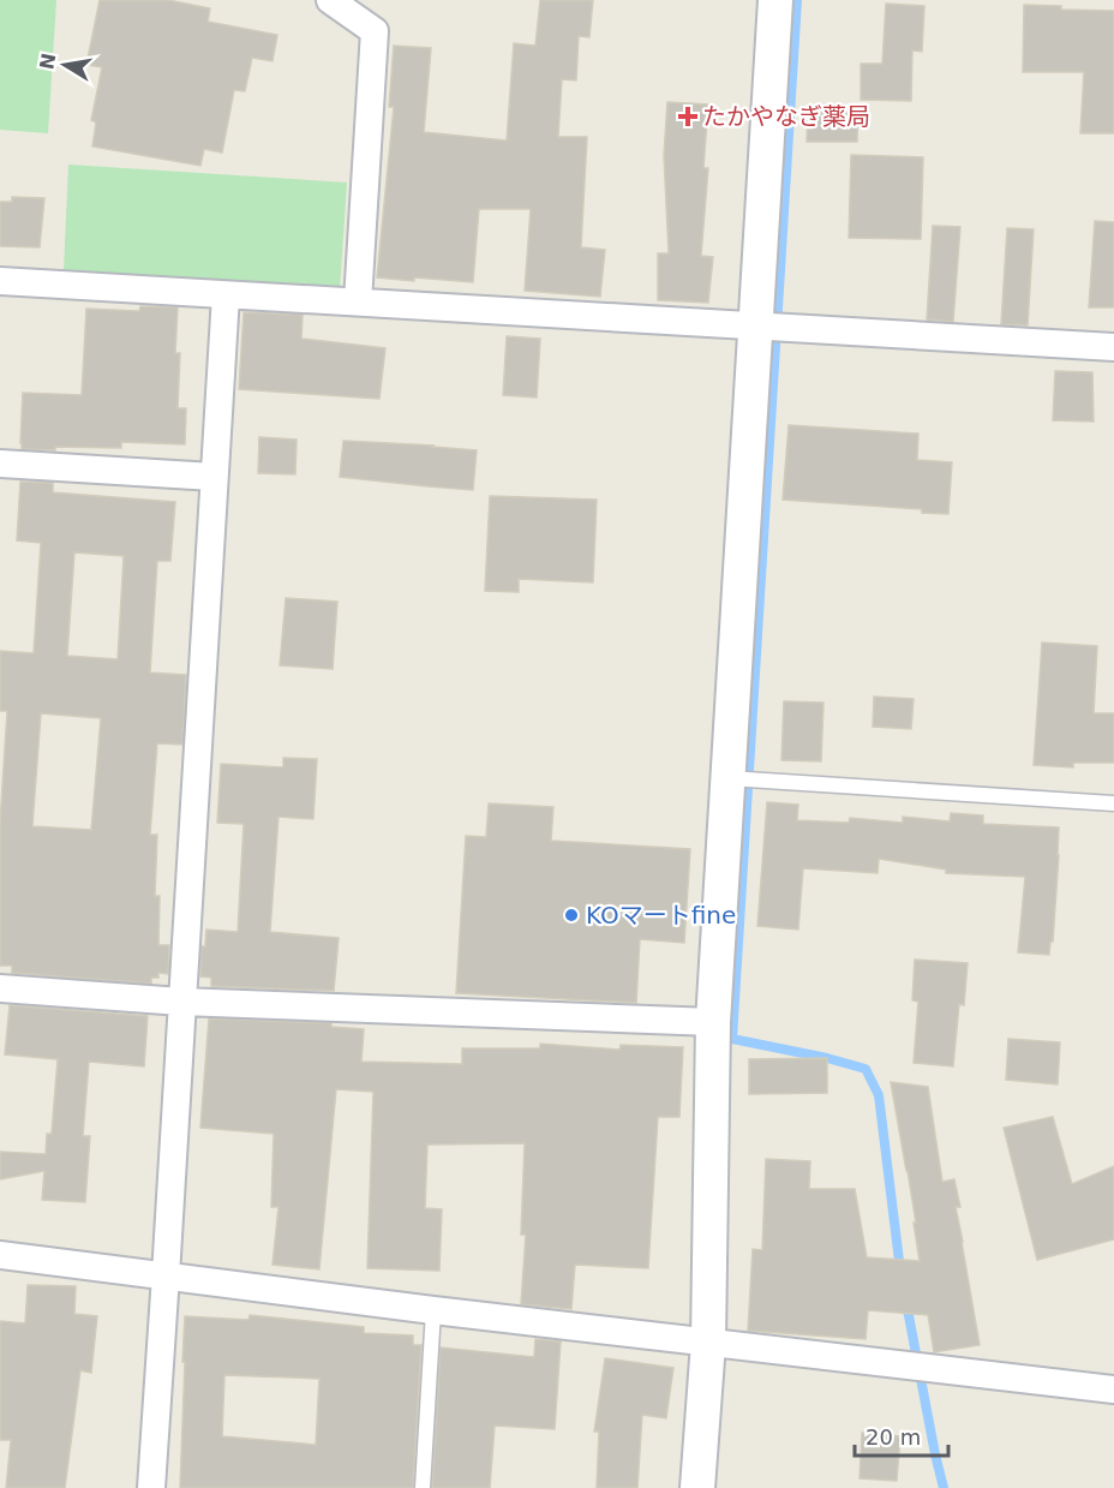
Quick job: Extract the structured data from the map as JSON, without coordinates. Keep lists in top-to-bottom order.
{
  "places": {
    "health": ["たかやなぎ薬局"],
    "other": ["KOマートfine"]
  },
  "scale_bar": "20 m",
  "north": "left"
}
